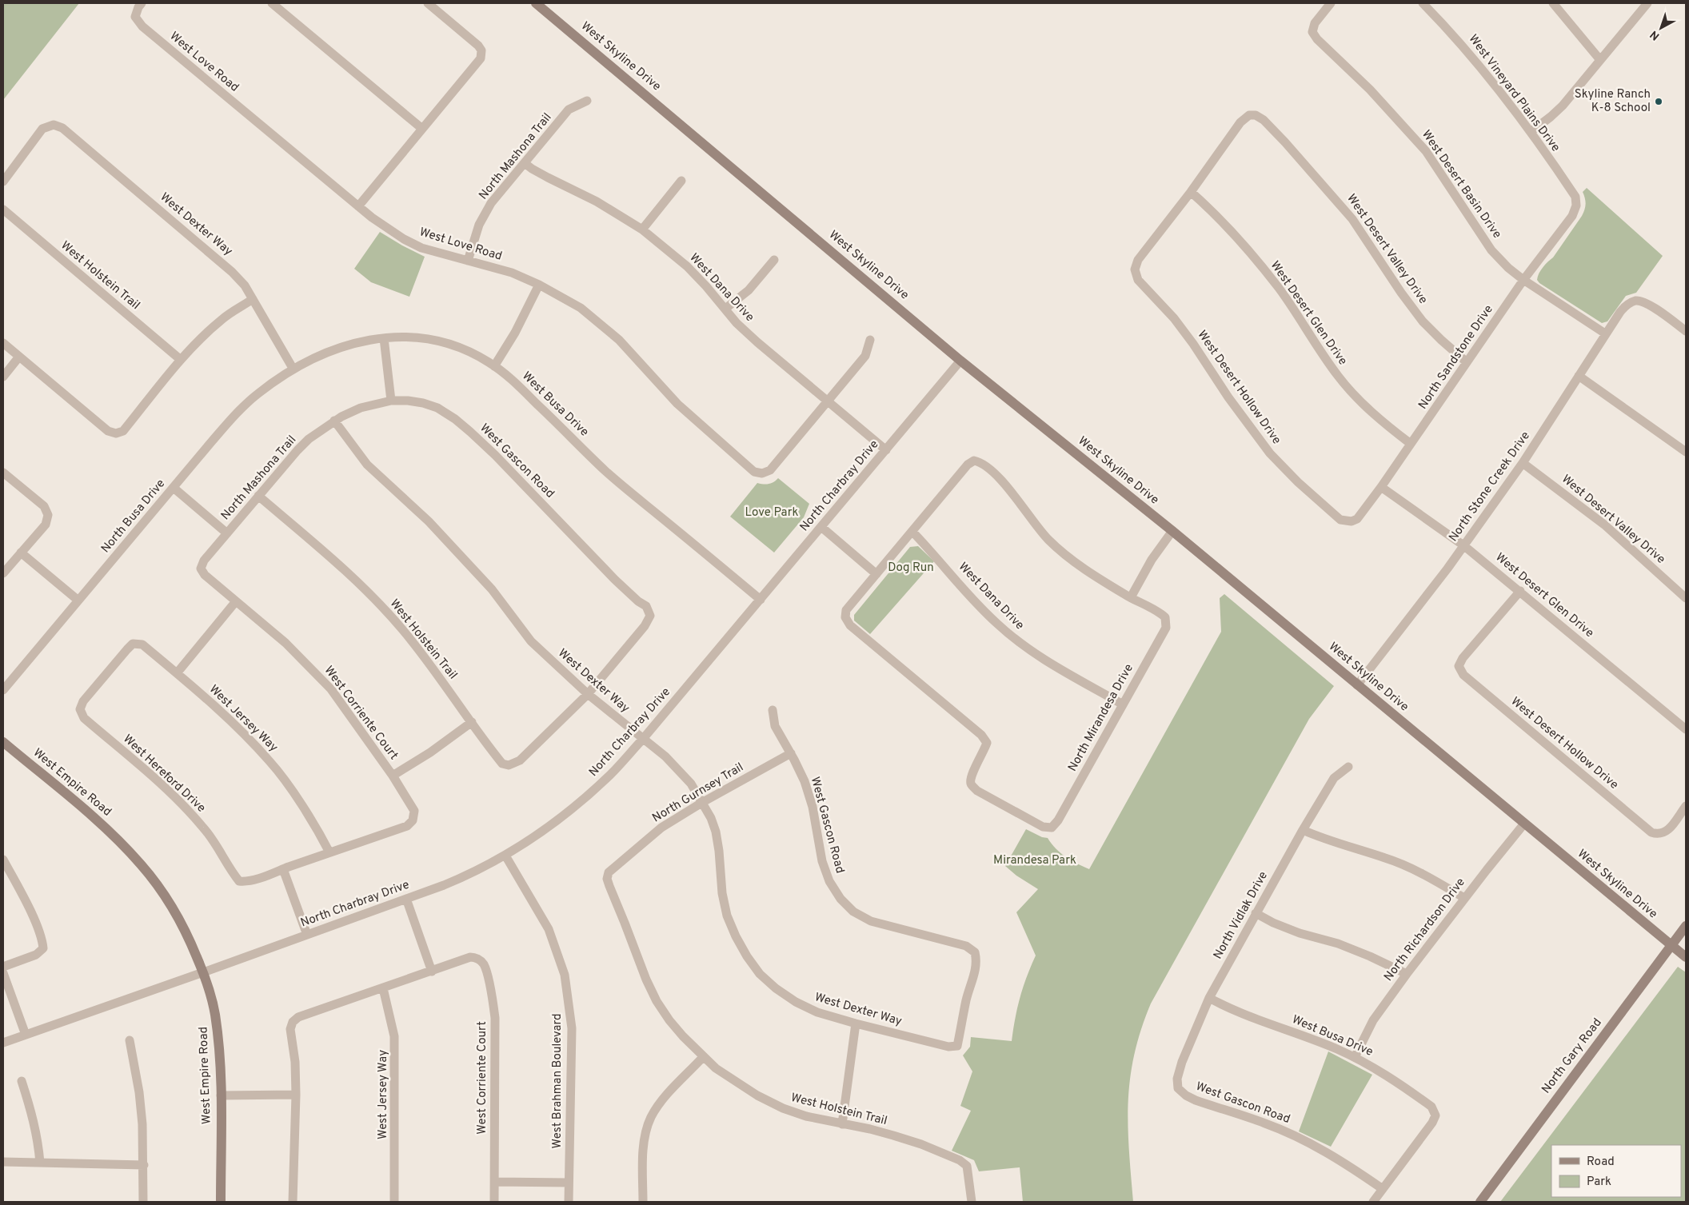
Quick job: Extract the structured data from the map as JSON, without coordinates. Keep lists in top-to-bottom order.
{
  "streets": {
    "street": [
      "West Skyline Drive",
      "West Love Road",
      "West Vineyard Plains Drive",
      "North Mashona Trail",
      "West Desert Basin Drive",
      "West Dexter Way",
      "West Desert Valley Drive",
      "West Holstein Trail",
      "West Dana Drive",
      "West Desert Glen Drive",
      "North Sandstone Drive",
      "West Desert Hollow Drive",
      "West Busa Drive",
      "West Gascon Road",
      "North Charbray Drive",
      "North Stone Creek Drive",
      "North Busa Drive",
      "West Corriente Court",
      "North Mirandesa Drive",
      "West Jersey Way",
      "West Hereford Drive",
      "West Empire Road",
      "North Gurnsey Trail",
      "North Vidlak Drive",
      "North Richardson Drive",
      "North Gary Road",
      "West Brahman Boulevard"
    ]
  },
  "crossings": [
    ["West Skyline Drive", "North Charbray Drive"],
    ["West Skyline Drive", "North Stone Creek Drive"],
    ["West Skyline Drive", "North Richardson Drive"],
    ["West Skyline Drive", "North Gary Road"],
    ["West Love Road", "North Mashona Trail"],
    ["West Love Road", "West Dana Drive"],
    ["West Vineyard Plains Drive", "North Sandstone Drive"],
    ["North Mashona Trail", "West Dexter Way"],
    ["North Mashona Trail", "West Holstein Trail"],
    ["North Mashona Trail", "West Dana Drive"],
    ["North Mashona Trail", "West Gascon Road"],
    ["North Mashona Trail", "West Corriente Court"],
    ["West Desert Basin Drive", "North Sandstone Drive"],
    ["West Desert Basin Drive", "North Stone Creek Drive"],
    ["West Dexter Way", "West Holstein Trail"],
    ["West Dexter Way", "West Busa Drive"],
    ["West Dexter Way", "West Gascon Road"],
    ["West Dexter Way", "North Charbray Drive"],
    ["West Dexter Way", "North Busa Drive"],
    ["West Dexter Way", "North Gurnsey Trail"],
    ["West Desert Valley Drive", "West Desert Glen Drive"],
    ["West Desert Valley Drive", "North Sandstone Drive"],
    ["West Desert Valley Drive", "West Desert Hollow Drive"],
    ["West Desert Valley Drive", "North Stone Creek Drive"],
    ["West Holstein Trail", "West Gascon Road"],
    ["West Holstein Trail", "North Gurnsey Trail"],
    ["West Dana Drive", "North Charbray Drive"],
    ["West Dana Drive", "North Mirandesa Drive"],
    ["West Desert Glen Drive", "North Sandstone Drive"],
    ["West Desert Glen Drive", "West Desert Hollow Drive"],
    ["West Desert Glen Drive", "North Stone Creek Drive"],
    ["North Sandstone Drive", "West Desert Hollow Drive"],
    ["West Busa Drive", "West Gascon Road"],
    ["West Busa Drive", "North Charbray Drive"],
    ["West Busa Drive", "North Busa Drive"],
    ["West Busa Drive", "North Vidlak Drive"],
    ["West Busa Drive", "North Richardson Drive"],
    ["West Gascon Road", "North Gurnsey Trail"],
    ["West Gascon Road", "North Vidlak Drive"],
    ["North Charbray Drive", "West Empire Road"],
    ["North Charbray Drive", "West Brahman Boulevard"],
    ["West Corriente Court", "West Jersey Way"],
    ["West Jersey Way", "West Hereford Drive"]
  ],
  "parks": ["Love Park", "Dog Run", "Mirandesa Park"],
  "places": ["Skyline Ranch K-8 School"],
  "legend": ["Road", "Park"],
  "north": "bottom left"
}
